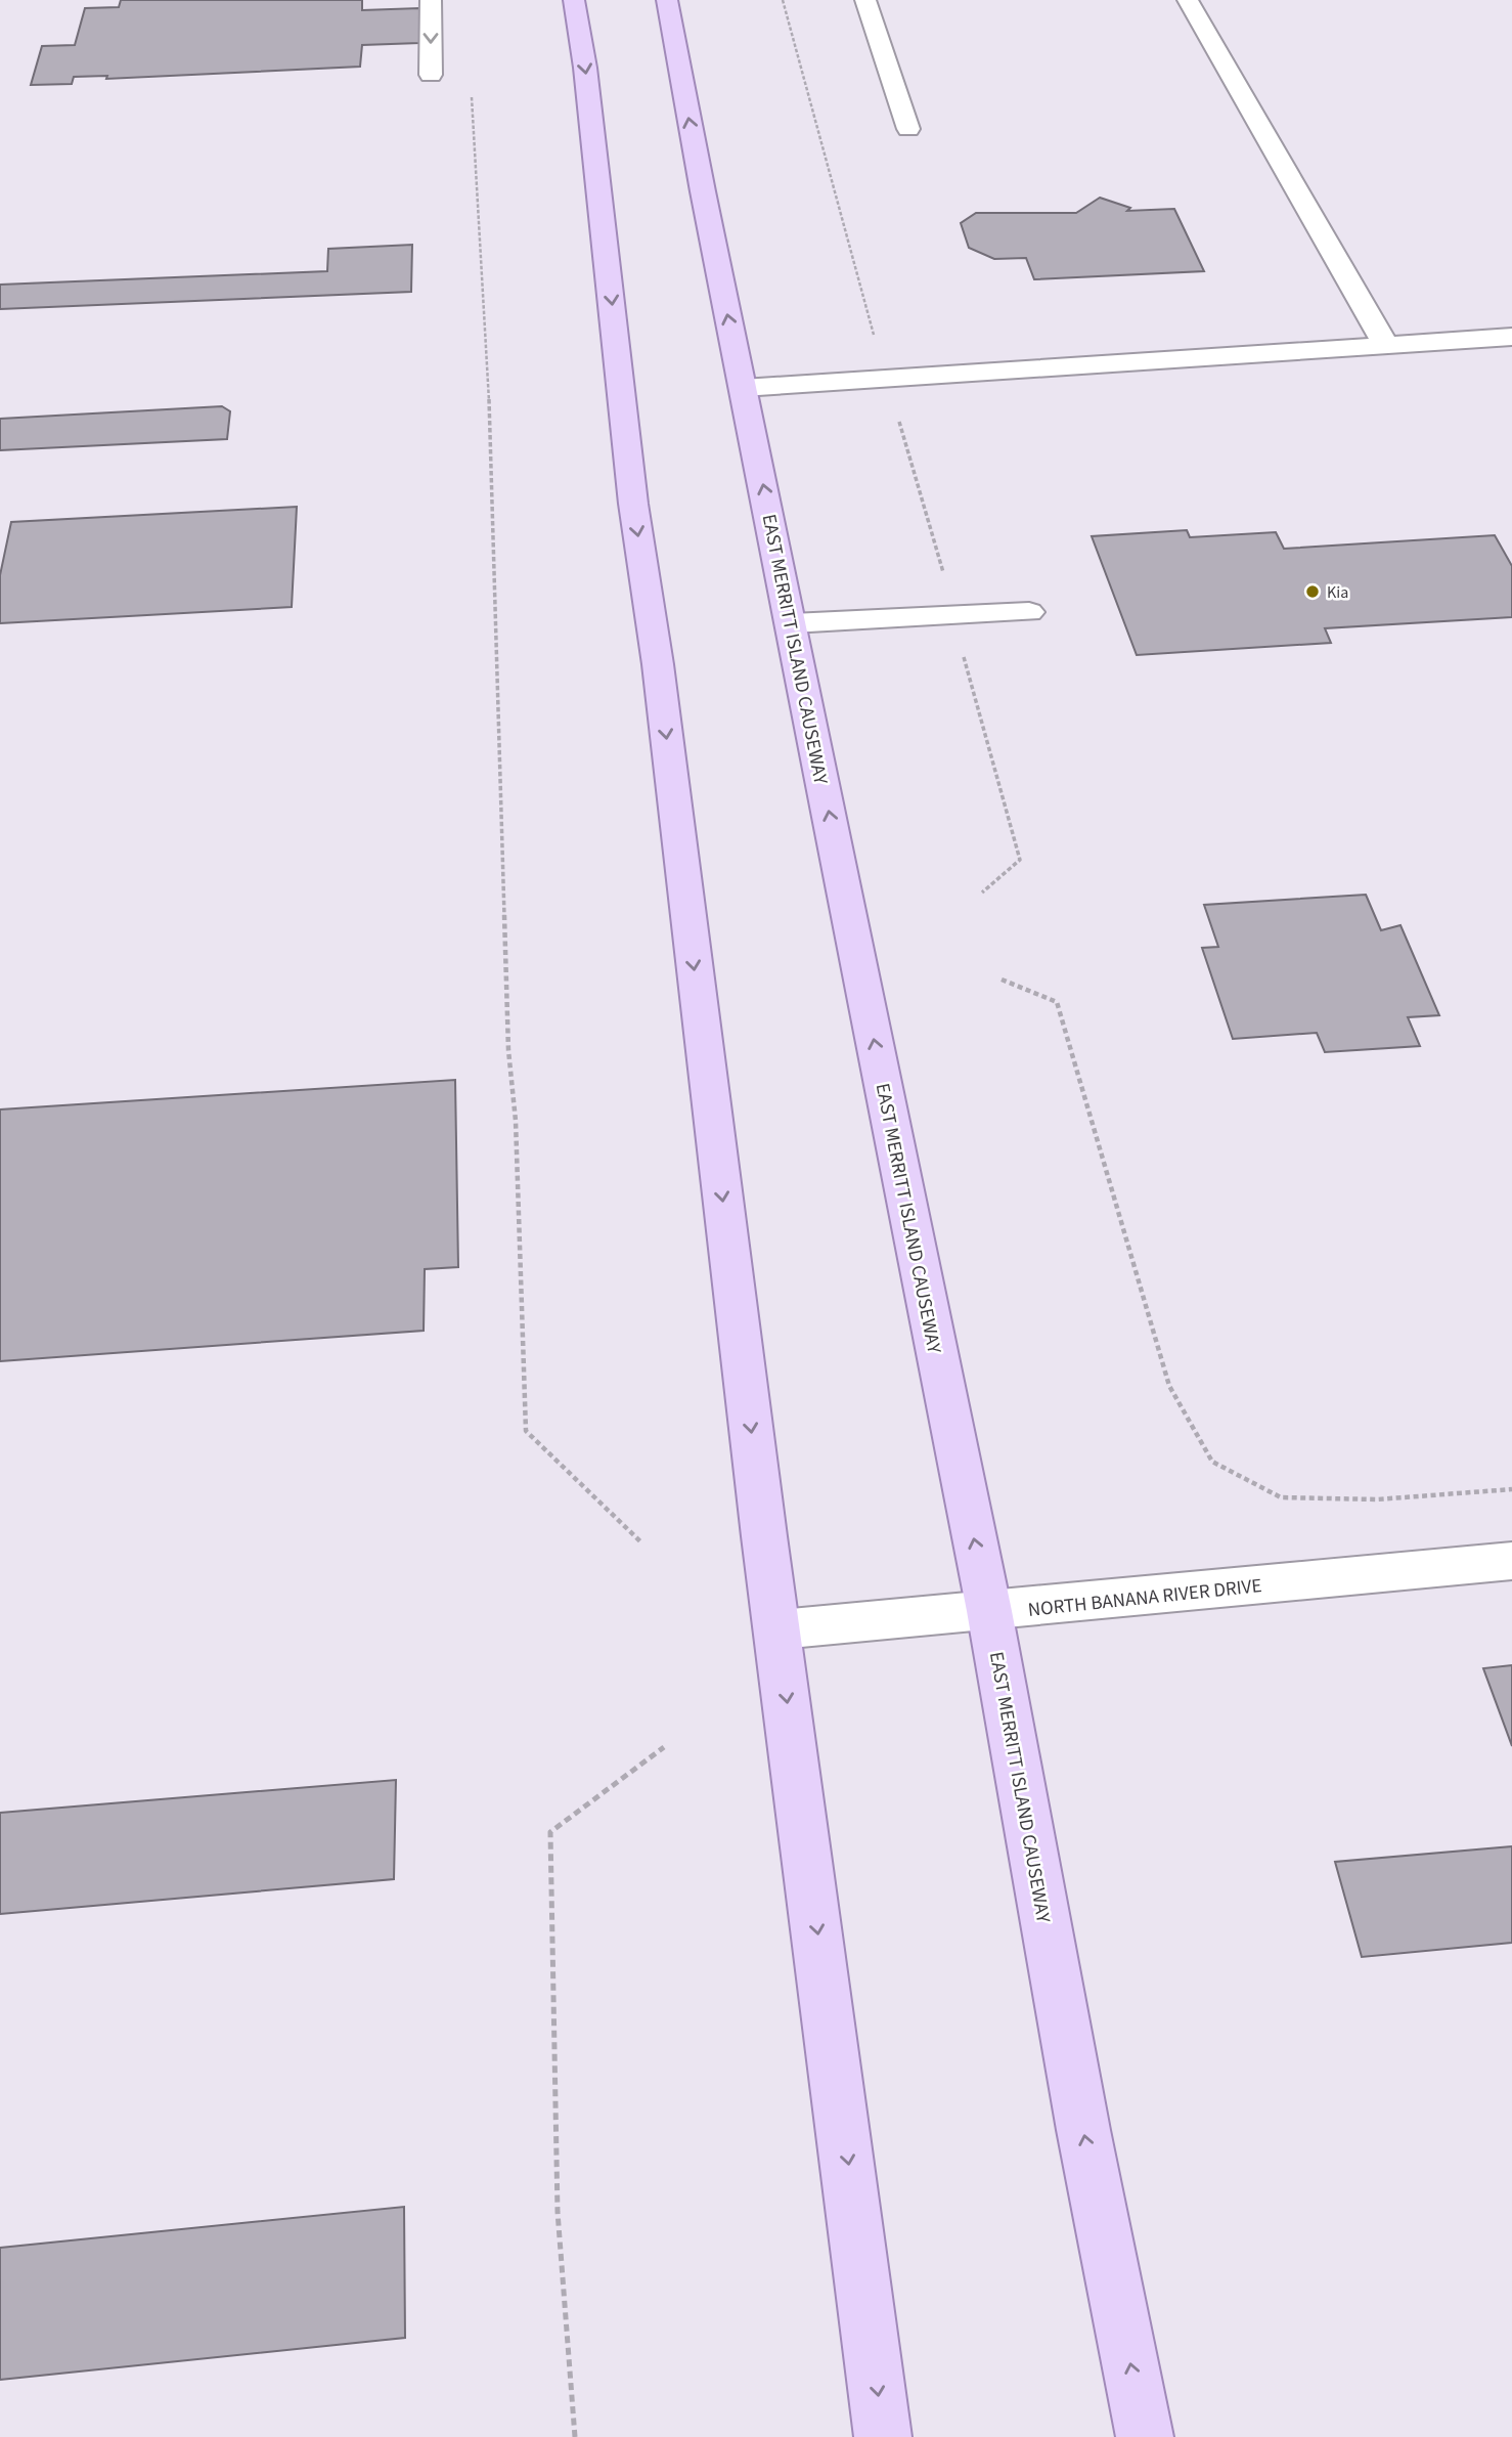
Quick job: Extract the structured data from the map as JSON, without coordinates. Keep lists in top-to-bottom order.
{
  "streets": {
    "main road": ["EAST MERRITT ISLAND CAUSEWAY"],
    "street": ["NORTH BANANA RIVER DRIVE"]
  },
  "crossings": [
    ["EAST MERRITT ISLAND CAUSEWAY", "NORTH BANANA RIVER DRIVE"]
  ],
  "places": ["Kia"]
}
